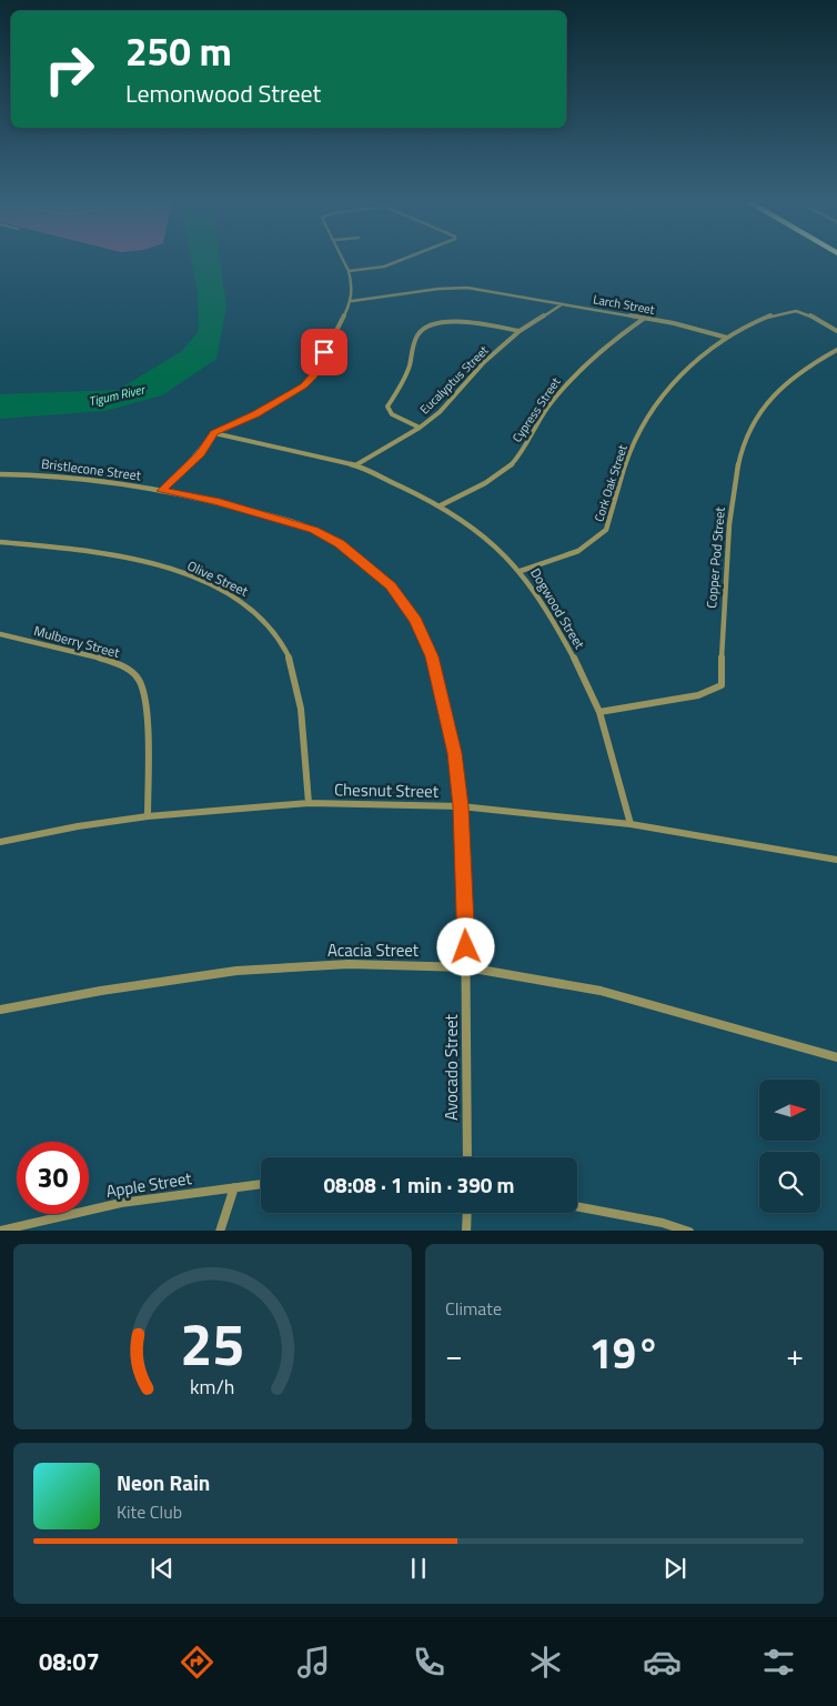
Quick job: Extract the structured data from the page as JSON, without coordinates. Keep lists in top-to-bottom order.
{
  "streets": {
    "street": [
      "Larch Street",
      "Eucalyptus Street",
      "Cypress Street",
      "Bristlecone Street",
      "Cork Oak Street",
      "Copper Pod Street",
      "Olive Street",
      "Dogwood Street",
      "Mulberry Street",
      "Chesnut Street",
      "Acacia Street",
      "Avocado Street",
      "Apple Street"
    ]
  },
  "crossings": [
    ["Larch Street", "Eucalyptus Street"],
    ["Larch Street", "Cypress Street"],
    ["Larch Street", "Cork Oak Street"],
    ["Eucalyptus Street", "Dogwood Street"],
    ["Cypress Street", "Dogwood Street"],
    ["Bristlecone Street", "Chesnut Street"],
    ["Bristlecone Street", "Acacia Street"],
    ["Bristlecone Street", "Avocado Street"],
    ["Cork Oak Street", "Dogwood Street"],
    ["Copper Pod Street", "Dogwood Street"],
    ["Olive Street", "Chesnut Street"],
    ["Dogwood Street", "Chesnut Street"],
    ["Mulberry Street", "Chesnut Street"],
    ["Acacia Street", "Avocado Street"]
  ],
  "water": ["Tigum River"],
  "north": "right",
  "page": {
    "turn": ["250 m", "Lemonwood Street"],
    "limit": "30",
    "trip": "08:08 · 1 min · 390 m",
    "tile": "Climate",
    "heat": ["−", "19°", "+"],
    "song": ["Neon Rain", "Kite Club"],
    "tabs": "08:07",
    "gauge": ["25", "km/h"]
  }
}
